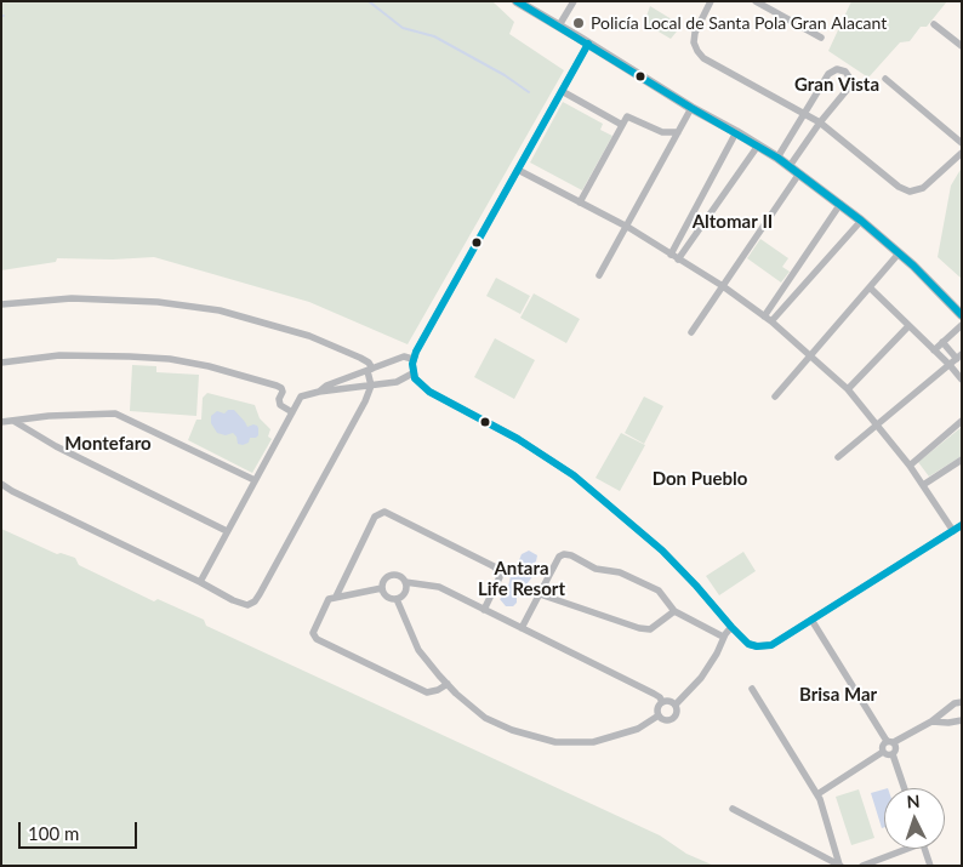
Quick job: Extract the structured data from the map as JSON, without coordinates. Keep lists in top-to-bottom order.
{
  "districts": [
    "Gran Vista",
    "Altomar II",
    "Montefaro",
    "Don Pueblo",
    "Antara Life Resort",
    "Brisa Mar"
  ],
  "places": ["Policía Local de Santa Pola Gran Alacant"],
  "scale_bar": "100 m",
  "north": "top"
}
